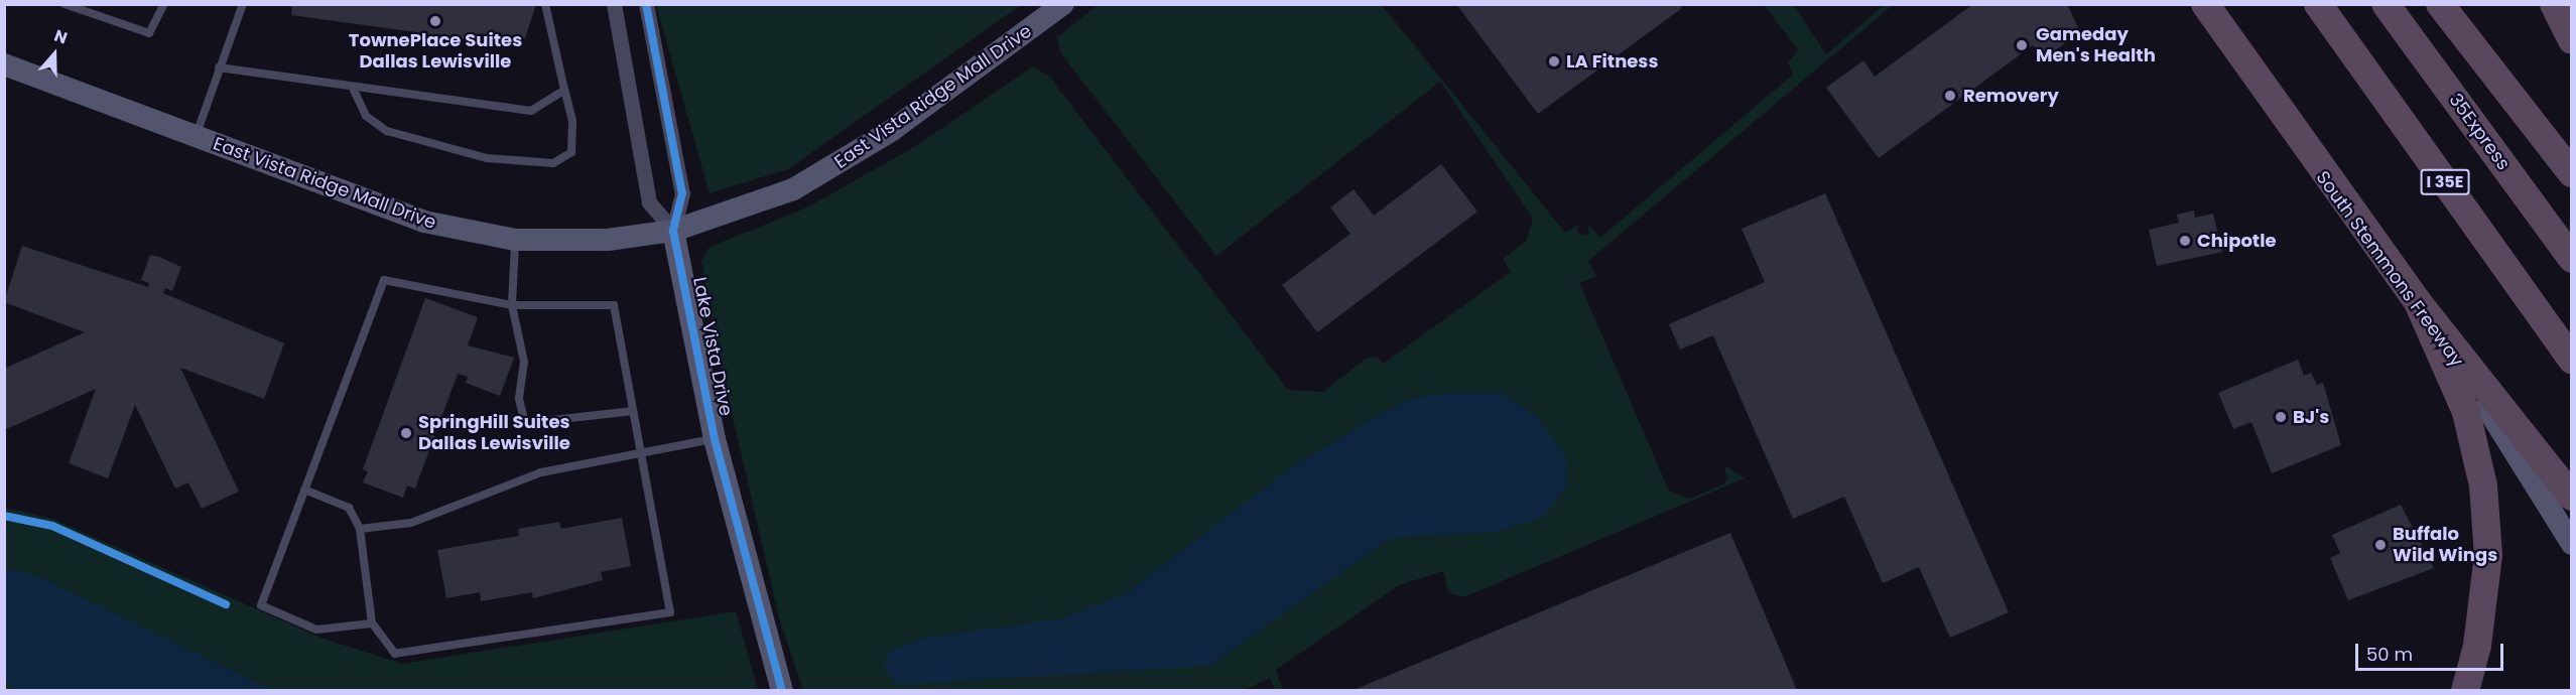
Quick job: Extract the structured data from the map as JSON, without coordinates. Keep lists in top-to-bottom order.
{
  "streets": {
    "highway": ["35Express", "I 35E"],
    "main road": ["East Vista Ridge Mall Drive", "South Stemmons Freeway", "Lake Vista Drive"]
  },
  "crossings": [
    ["East Vista Ridge Mall Drive", "Lake Vista Drive"]
  ],
  "places": [
    "TownePlace Suites Dallas Lewisville",
    "Gameday Men's Health",
    "LA Fitness",
    "Removery",
    "Chipotle",
    "BJ's",
    "SpringHill Suites Dallas Lewisville",
    "Buffalo Wild Wings"
  ],
  "scale_bar": "50 m",
  "north": "top"
}
